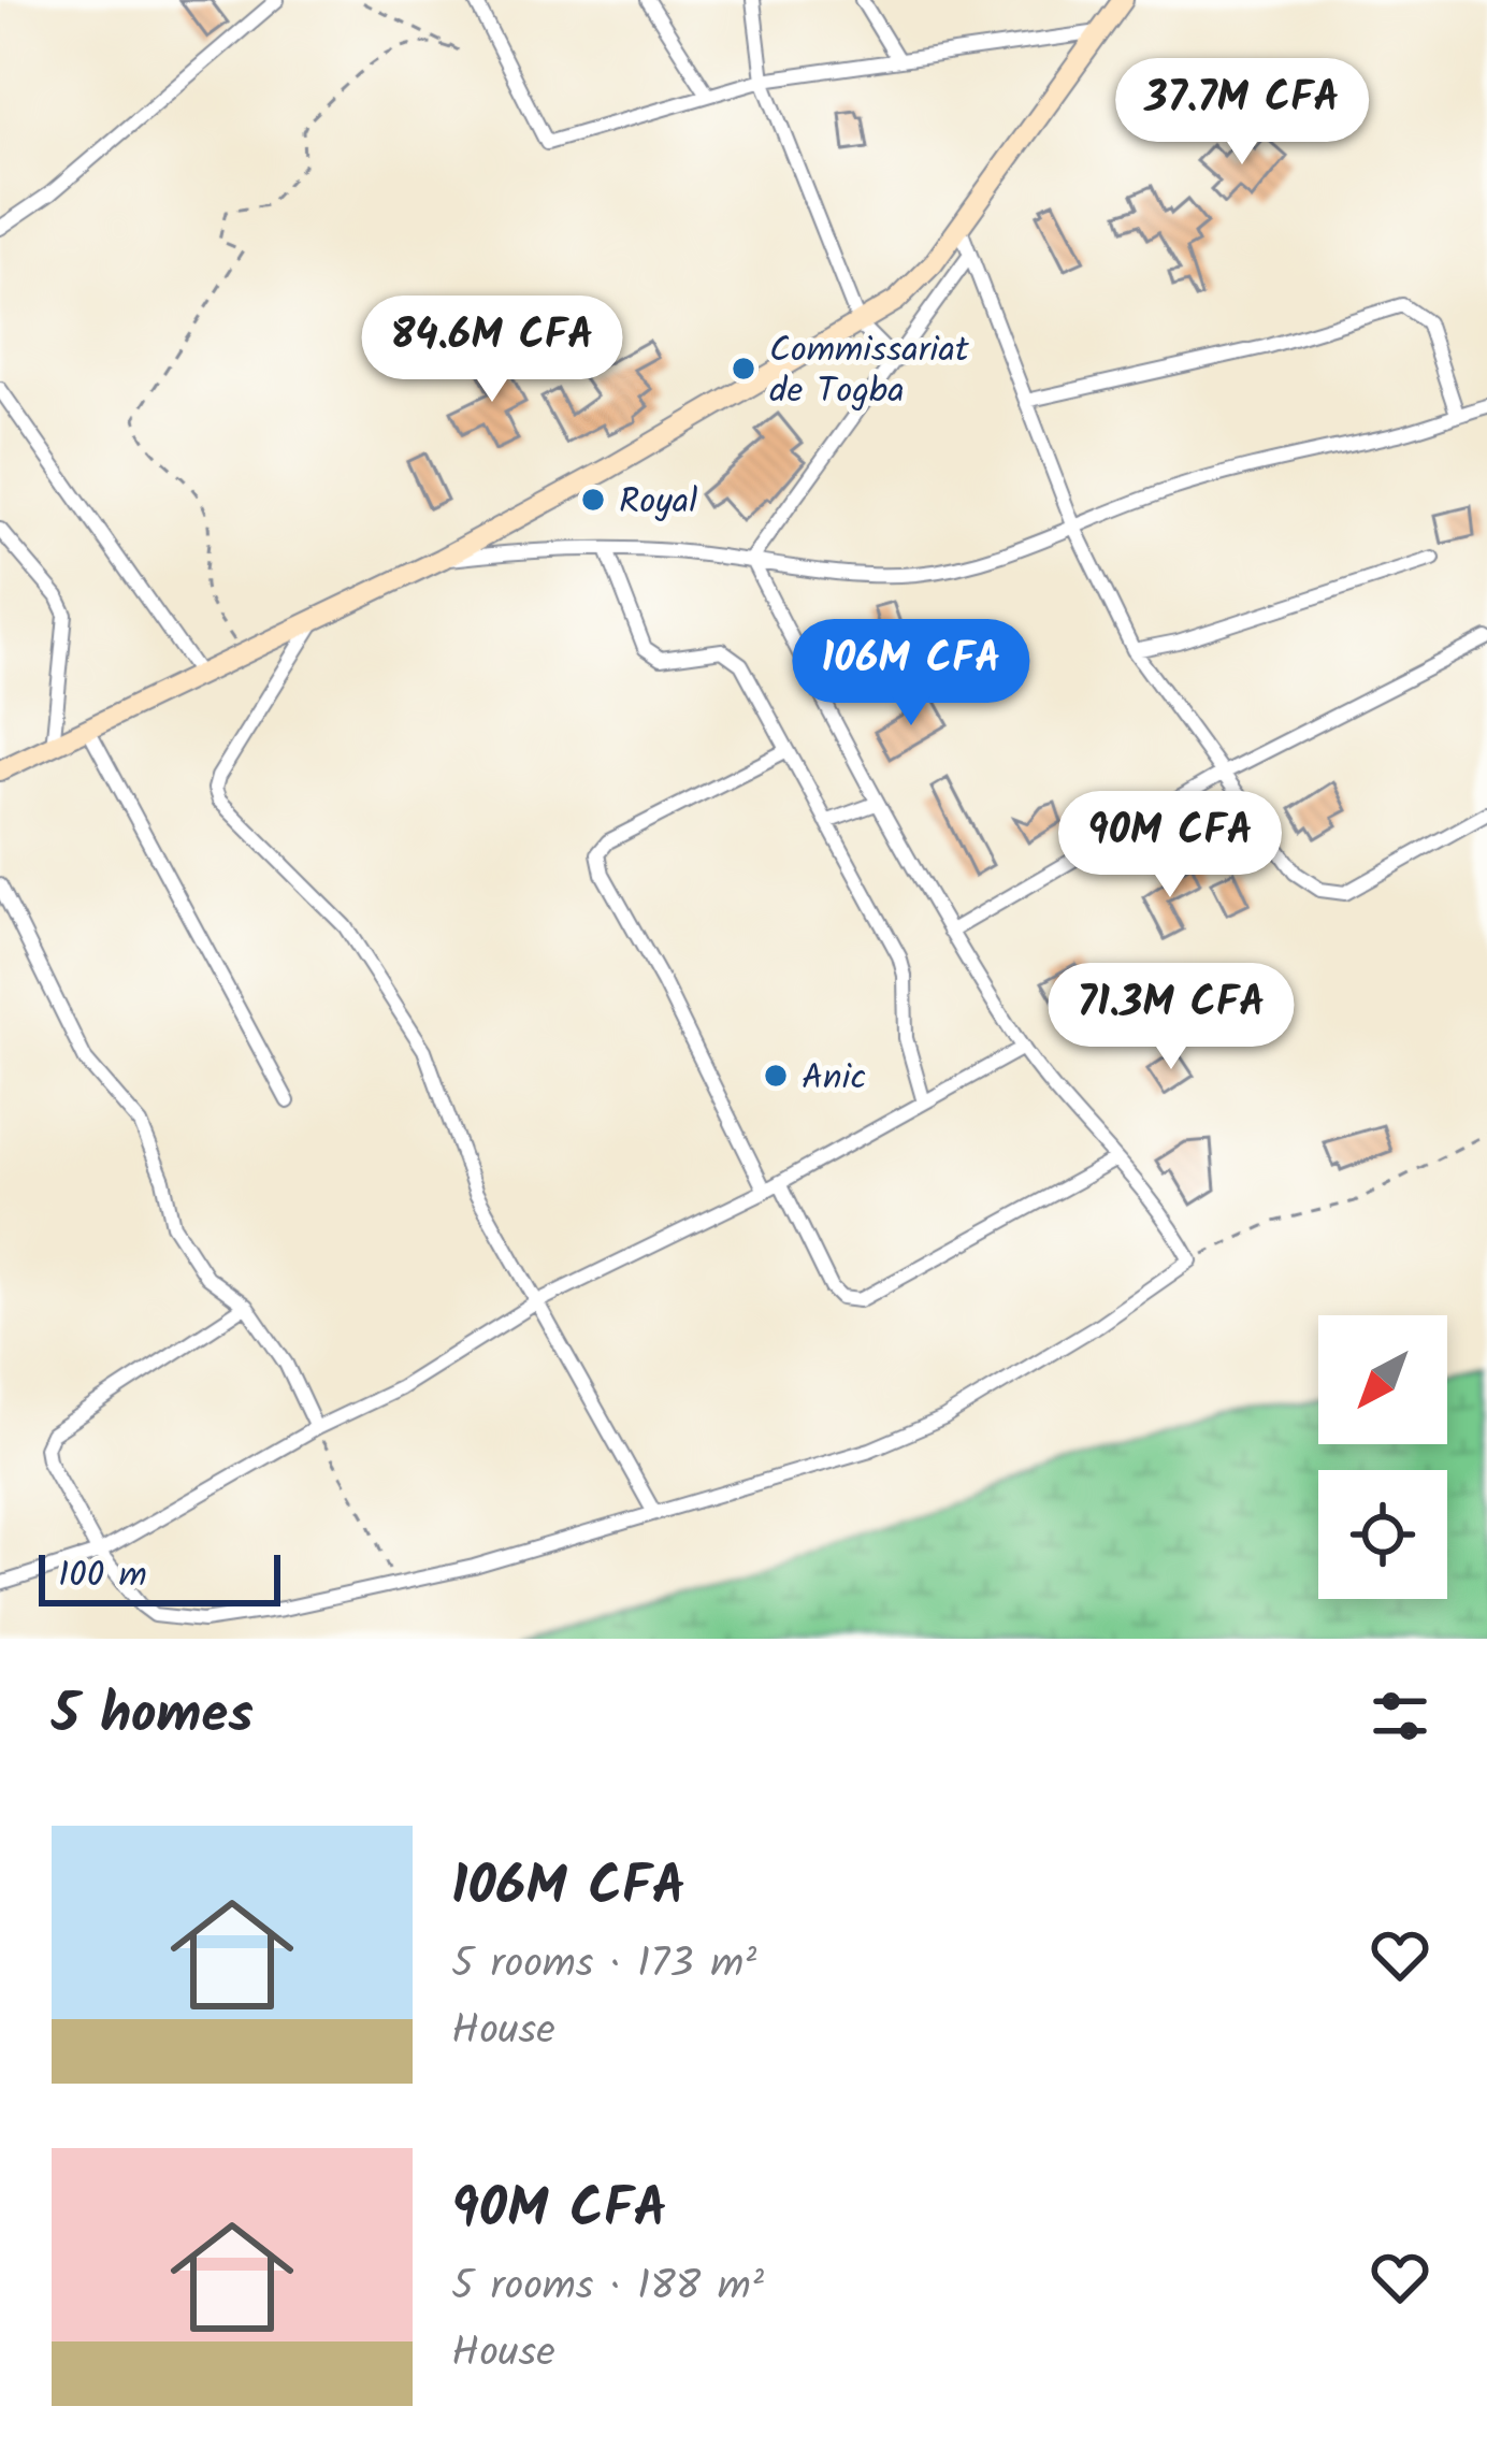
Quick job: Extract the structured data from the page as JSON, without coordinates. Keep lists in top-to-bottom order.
{
  "places": ["Commissariat de Togba", "Royal", "Anic"],
  "scale_bar": "100 m",
  "north": "bottom left",
  "page": {
    "price": [
      "37.7M CFA",
      "84.6M CFA",
      "106M CFA",
      "90M CFA",
      "71.3M CFA"
    ],
    "scale": "100 m",
    "heading": "5 homes",
    "list": [
      {
        "name": "106M CFA",
        "note": "5 rooms · 173 m² · House"
      },
      {
        "name": "90M CFA",
        "note": "5 rooms · 188 m² · House"
      }
    ]
  }
}
